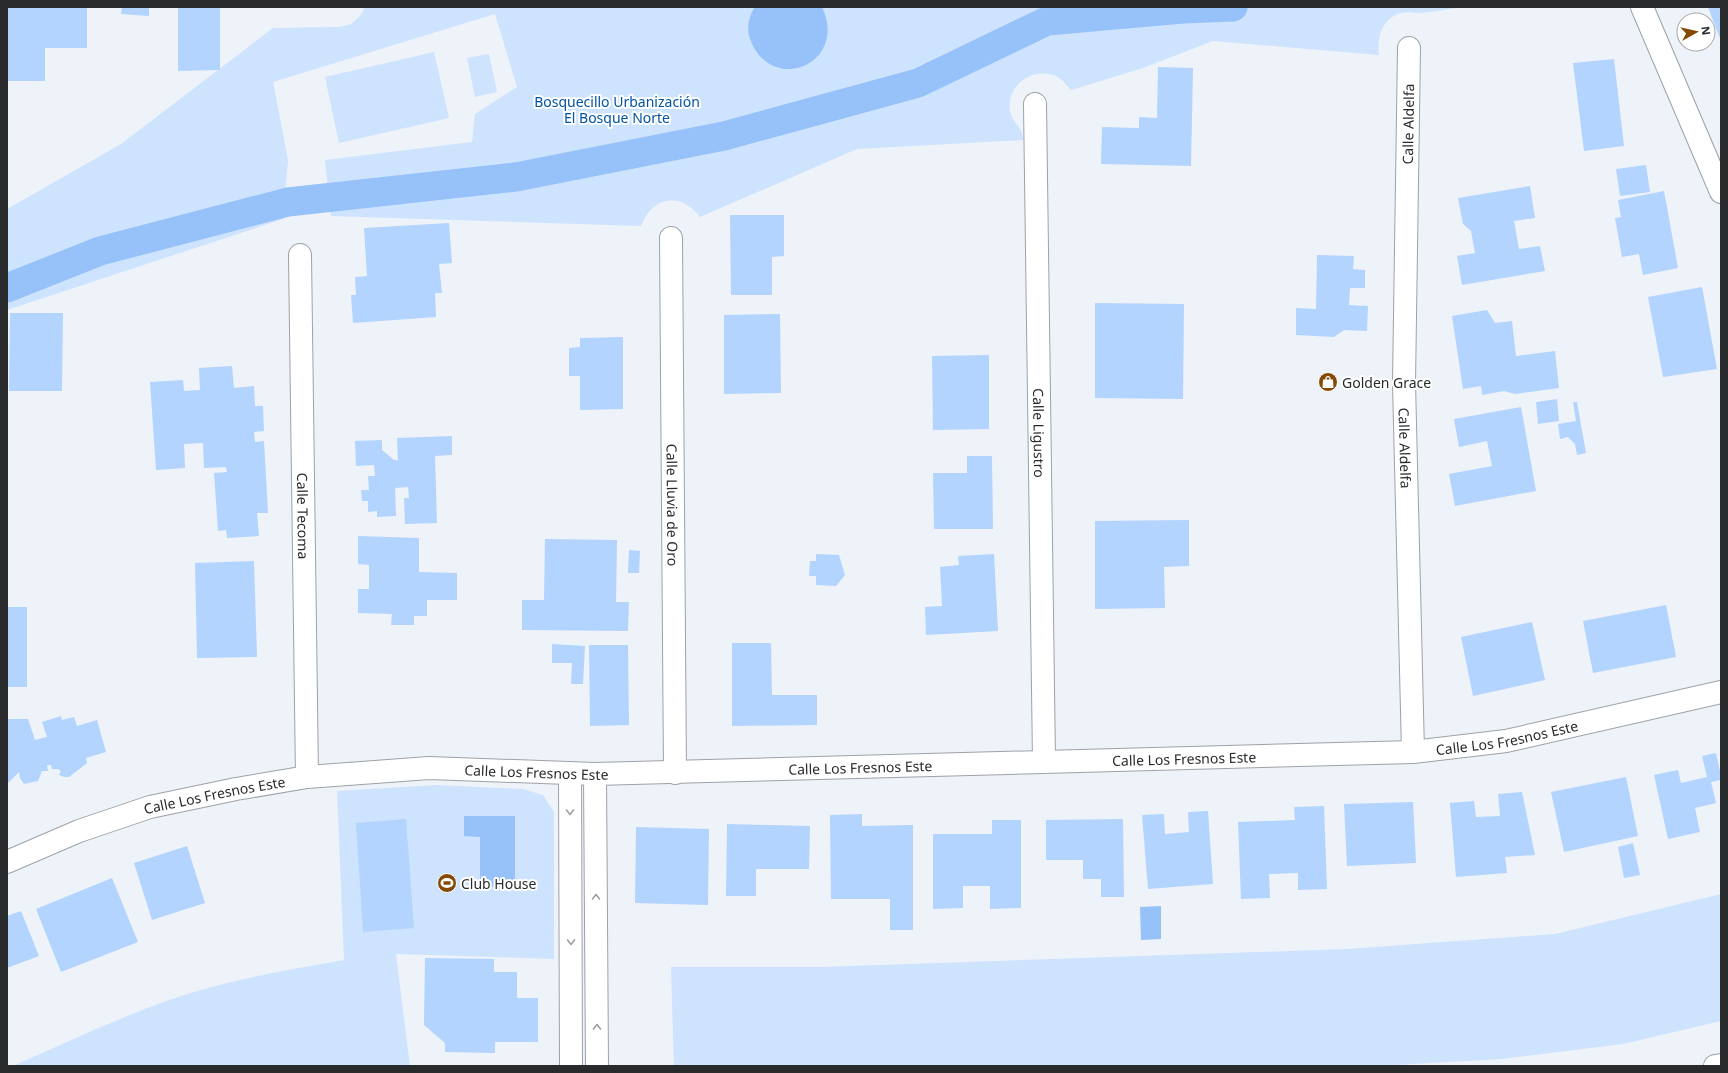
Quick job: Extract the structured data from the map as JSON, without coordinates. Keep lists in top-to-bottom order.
{
  "streets": {
    "street": [
      "Calle Aldelfa",
      "Calle Ligustro",
      "Calle Lluvia de Oro",
      "Calle Tecoma",
      "Calle Los Fresnos Este"
    ]
  },
  "crossings": [
    ["Calle Aldelfa", "Calle Los Fresnos Este"],
    ["Calle Ligustro", "Calle Los Fresnos Este"],
    ["Calle Lluvia de Oro", "Calle Los Fresnos Este"],
    ["Calle Tecoma", "Calle Los Fresnos Este"]
  ],
  "parks": ["Bosquecillo Urbanización El Bosque Norte"],
  "places": {
    "shop": ["Golden Grace"],
    "sports": ["Club House"]
  },
  "north": "right"
}
